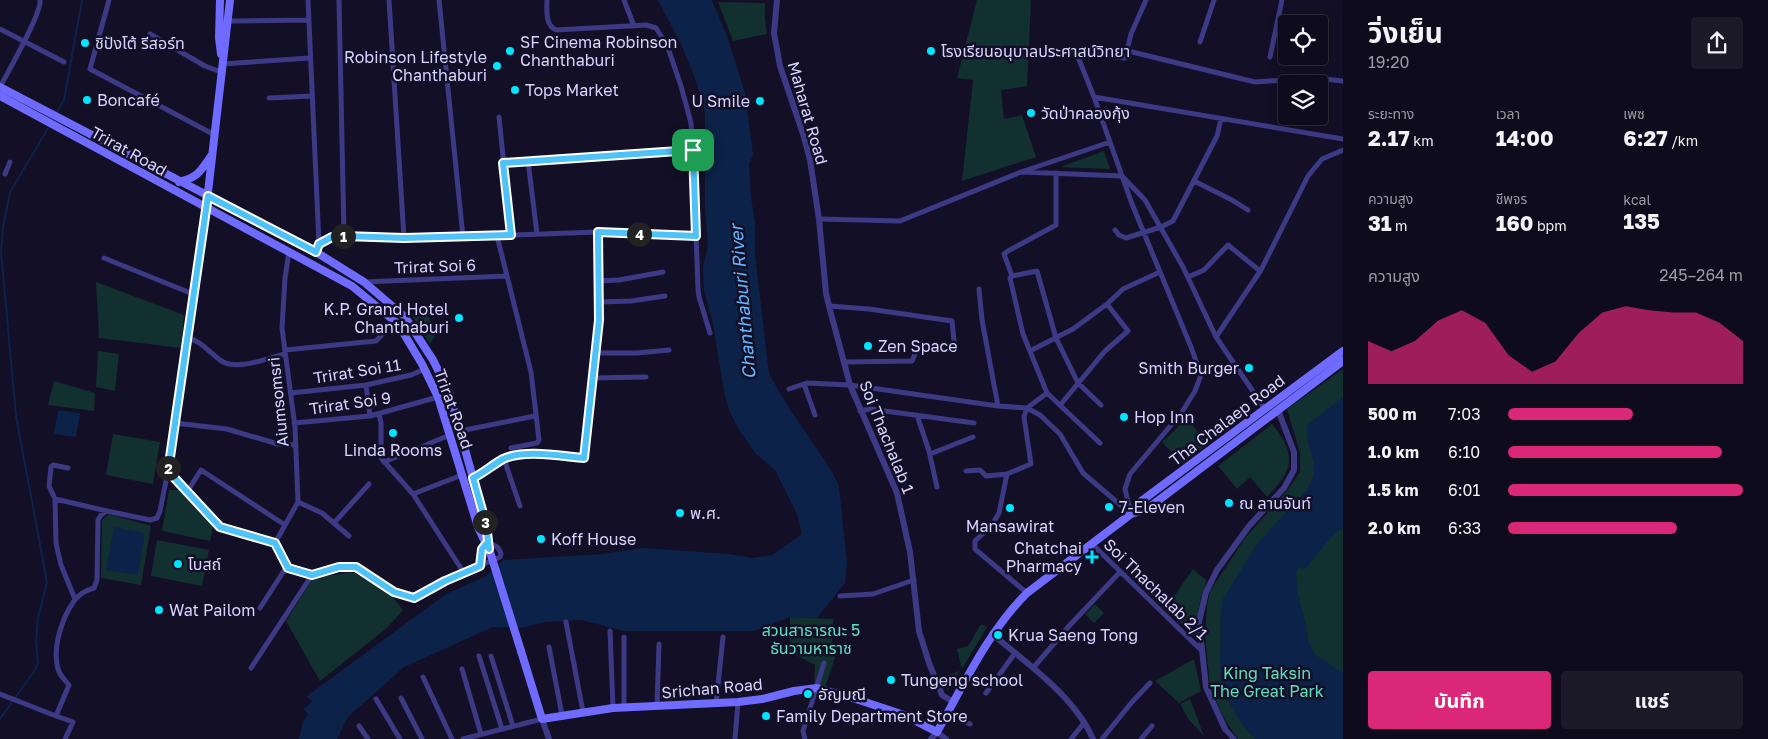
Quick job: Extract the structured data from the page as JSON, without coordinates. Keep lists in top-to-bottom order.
{
  "streets": {
    "main road": ["Trirat Road", "Tha Chalaep Road", "Srichan Road"],
    "street": [
      "Maharat Road",
      "Trirat Soi 6",
      "Trirat Soi 11",
      "Aiumsomsri",
      "Trirat Soi 9",
      "Soi Thachalab 1",
      "Soi Thachalab 2/1"
    ]
  },
  "crossings": [
    ["Maharat Road", "Soi Thachalab 1"],
    ["Trirat Road", "Trirat Soi 6"],
    ["Trirat Road", "Trirat Soi 11"],
    ["Trirat Road", "Aiumsomsri"],
    ["Trirat Road", "Trirat Soi 9"],
    ["Trirat Road", "Srichan Road"],
    ["Trirat Soi 11", "Aiumsomsri"],
    ["Aiumsomsri", "Trirat Soi 9"],
    ["Tha Chalaep Road", "Soi Thachalab 1"],
    ["Tha Chalaep Road", "Soi Thachalab 2/1"],
    ["Tha Chalaep Road", "Srichan Road"]
  ],
  "water": ["Chanthaburi River"],
  "parks": ["สวนสาธารณะ 5 ธันวามหาราช", "King Taksin The Great Park"],
  "places": {
    "other": [
      "ชิปังโต้ รีสอร์ท",
      "SF Cinema Robinson Chanthaburi",
      "โรงเรียนอนุบาลประศาสน์วิทยา",
      "Robinson Lifestyle Chanthaburi",
      "Tops Market",
      "Boncafé",
      "U Smile",
      "วัดป่าคลองกุ้ง",
      "K.P. Grand Hotel Chanthaburi",
      "Zen Space",
      "Smith Burger",
      "Hop Inn",
      "Linda Rooms",
      "ณ ลานจันท์",
      "7-Eleven",
      "Mansawirat",
      "พ.ศ.",
      "Koff House",
      "โบสถ์",
      "Wat Pailom",
      "Krua Saeng Tong",
      "Tungeng school",
      "อัญมณี",
      "Family Department Store"
    ],
    "health": ["Chatchai Pharmacy"]
  },
  "page": {
    "heading": ["วิ่งเย็น", "19:20"],
    "stats": [
      ["ระยะทาง", "2.17 km"],
      ["เวลา", "14:00"],
      ["เพซ", "6:27 /km"],
      ["ความสูง", "31 m"],
      ["ชีพจร", "160 bpm"],
      ["kcal", "135"]
    ],
    "pins": [
      "4",
      "1",
      "2",
      "3"
    ],
    "chart": ["ความสูง", "245–264 m"],
    "list": [
      {
        "name": "500 m",
        "note": "7:03"
      },
      {
        "name": "1.0 km",
        "note": "6:10"
      },
      {
        "name": "1.5 km",
        "note": "6:01"
      },
      {
        "name": "2.0 km",
        "note": "6:33"
      }
    ],
    "buttons": ["บันทึก", "แชร์"]
  }
}
